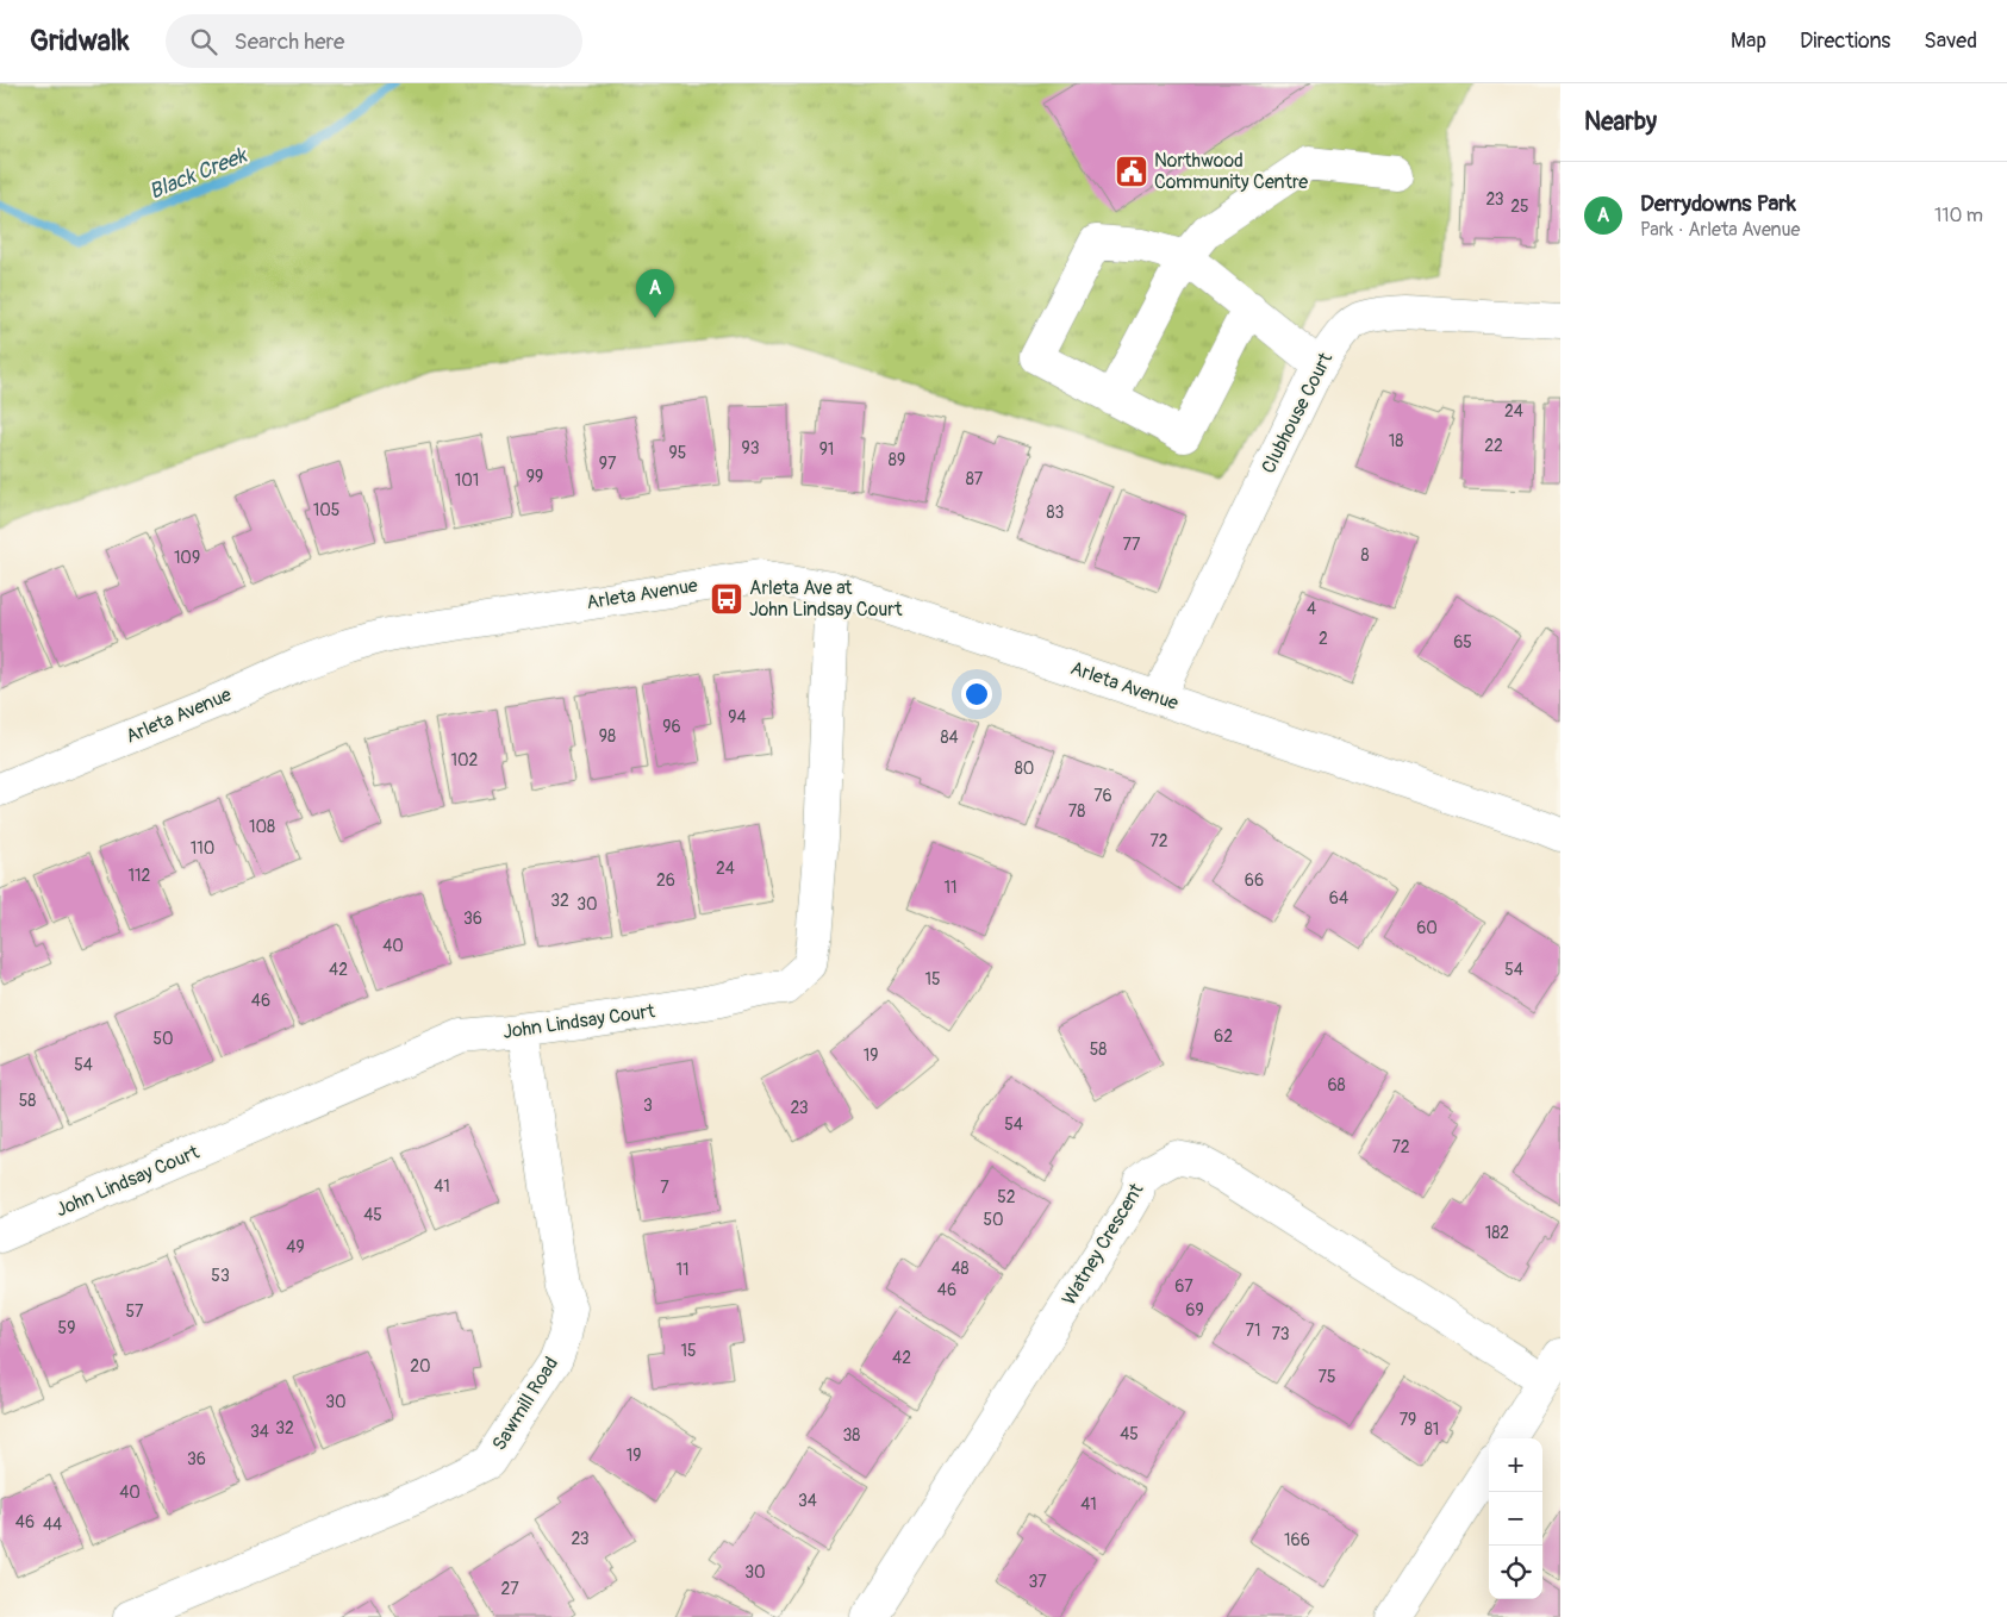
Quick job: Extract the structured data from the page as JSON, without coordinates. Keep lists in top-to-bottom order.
{
  "streets": {
    "street": [
      "Clubhouse Court",
      "Arleta Avenue",
      "John Lindsay Court",
      "Watney Crescent",
      "Sawmill Road"
    ]
  },
  "crossings": [
    ["Clubhouse Court", "Arleta Avenue"],
    ["Arleta Avenue", "John Lindsay Court"],
    ["John Lindsay Court", "Sawmill Road"]
  ],
  "water": ["Black Creek"],
  "places": {
    "public building": ["Northwood Community Centre"],
    "bus stop": ["Arleta Ave at John Lindsay Court"]
  },
  "house_numbers": [
    "23",
    "25",
    "24",
    "18",
    "22",
    "93",
    "91",
    "95",
    "89",
    "97",
    "99",
    "87",
    "101",
    "105",
    "83",
    "77",
    "8",
    "109",
    "4",
    "2",
    "65",
    "94",
    "96",
    "98",
    "84",
    "102",
    "80",
    "76",
    "78",
    "108",
    "72",
    "110",
    "24",
    "112",
    "26",
    "66",
    "11",
    "64",
    "32",
    "30",
    "36",
    "60",
    "40",
    "42",
    "54",
    "15",
    "46",
    "62",
    "50",
    "58",
    "19",
    "54",
    "68",
    "58",
    "3",
    "23",
    "54",
    "72",
    "41",
    "7",
    "52",
    "45",
    "50",
    "182",
    "49",
    "48",
    "11",
    "53",
    "67",
    "46",
    "69",
    "57",
    "59",
    "71",
    "73",
    "15",
    "42",
    "20",
    "75",
    "30",
    "79",
    "32",
    "81",
    "34",
    "45",
    "38",
    "19",
    "36",
    "40",
    "34",
    "41",
    "46",
    "44",
    "23",
    "166",
    "30",
    "37",
    "27"
  ],
  "page": {
    "header": "Gridwalk",
    "search": "Search here",
    "nav": ["Map", "Directions", "Saved"],
    "heading": "Nearby",
    "list": [
      {
        "mark": "A",
        "name": "Derrydowns Park",
        "note": "Park · Arleta Avenue",
        "value": "110 m"
      }
    ],
    "pins": "A",
    "map_buttons": ["+", "−"]
  }
}
